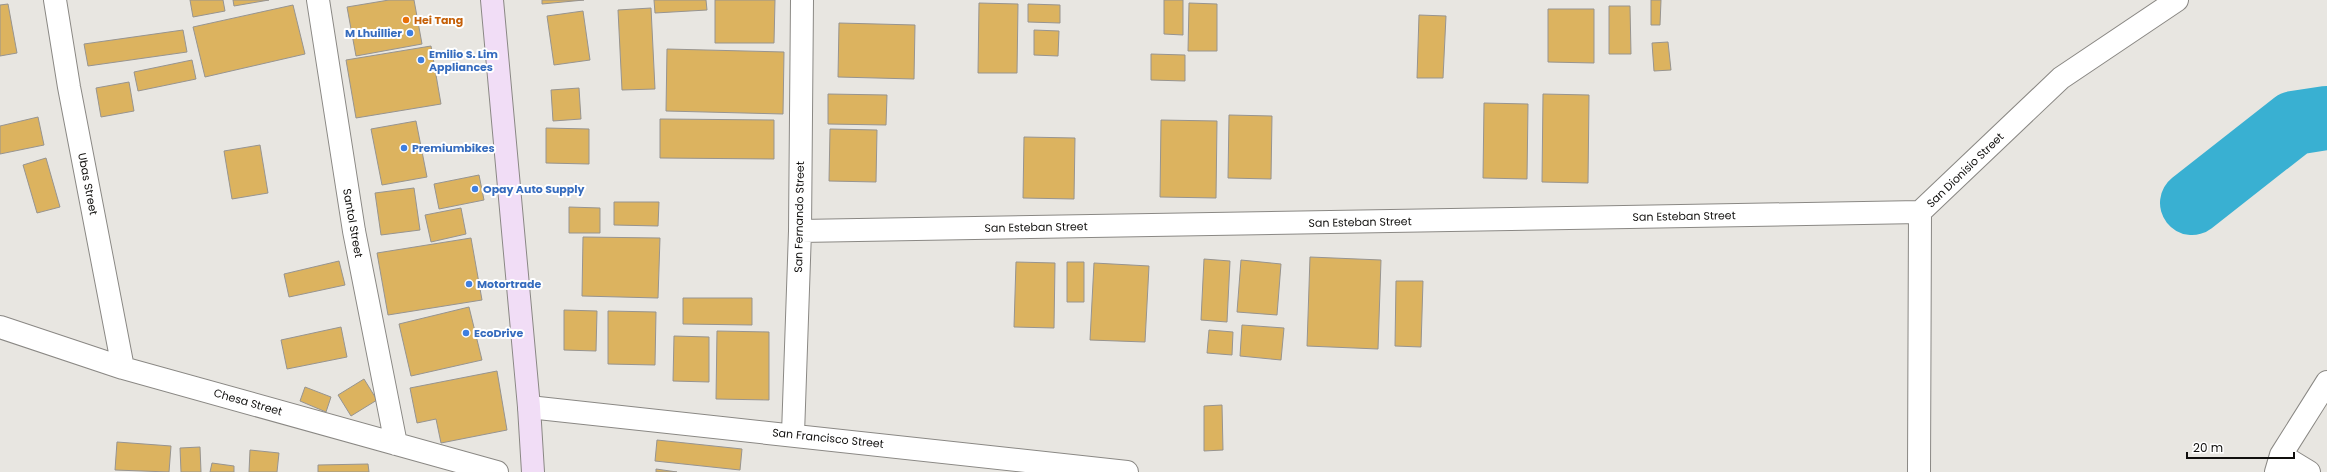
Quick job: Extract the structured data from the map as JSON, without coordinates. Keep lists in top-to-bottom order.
{
  "streets": {
    "street": [
      "San Dionisio Street",
      "Ubas Street",
      "San Esteban Street",
      "San Fernando Street",
      "Santol Street",
      "Chesa Street",
      "San Francisco Street"
    ]
  },
  "crossings": [
    ["San Dionisio Street", "San Esteban Street"],
    ["Ubas Street", "Chesa Street"],
    ["San Esteban Street", "San Fernando Street"],
    ["San Fernando Street", "San Francisco Street"],
    ["Santol Street", "Chesa Street"]
  ],
  "places": [
    "Hei Tang",
    "M Lhuillier",
    "Emilio S. Lim Appliances",
    "Premiumbikes",
    "Opay Auto Supply",
    "Motortrade",
    "EcoDrive"
  ],
  "scale_bar": "20 m"
}
